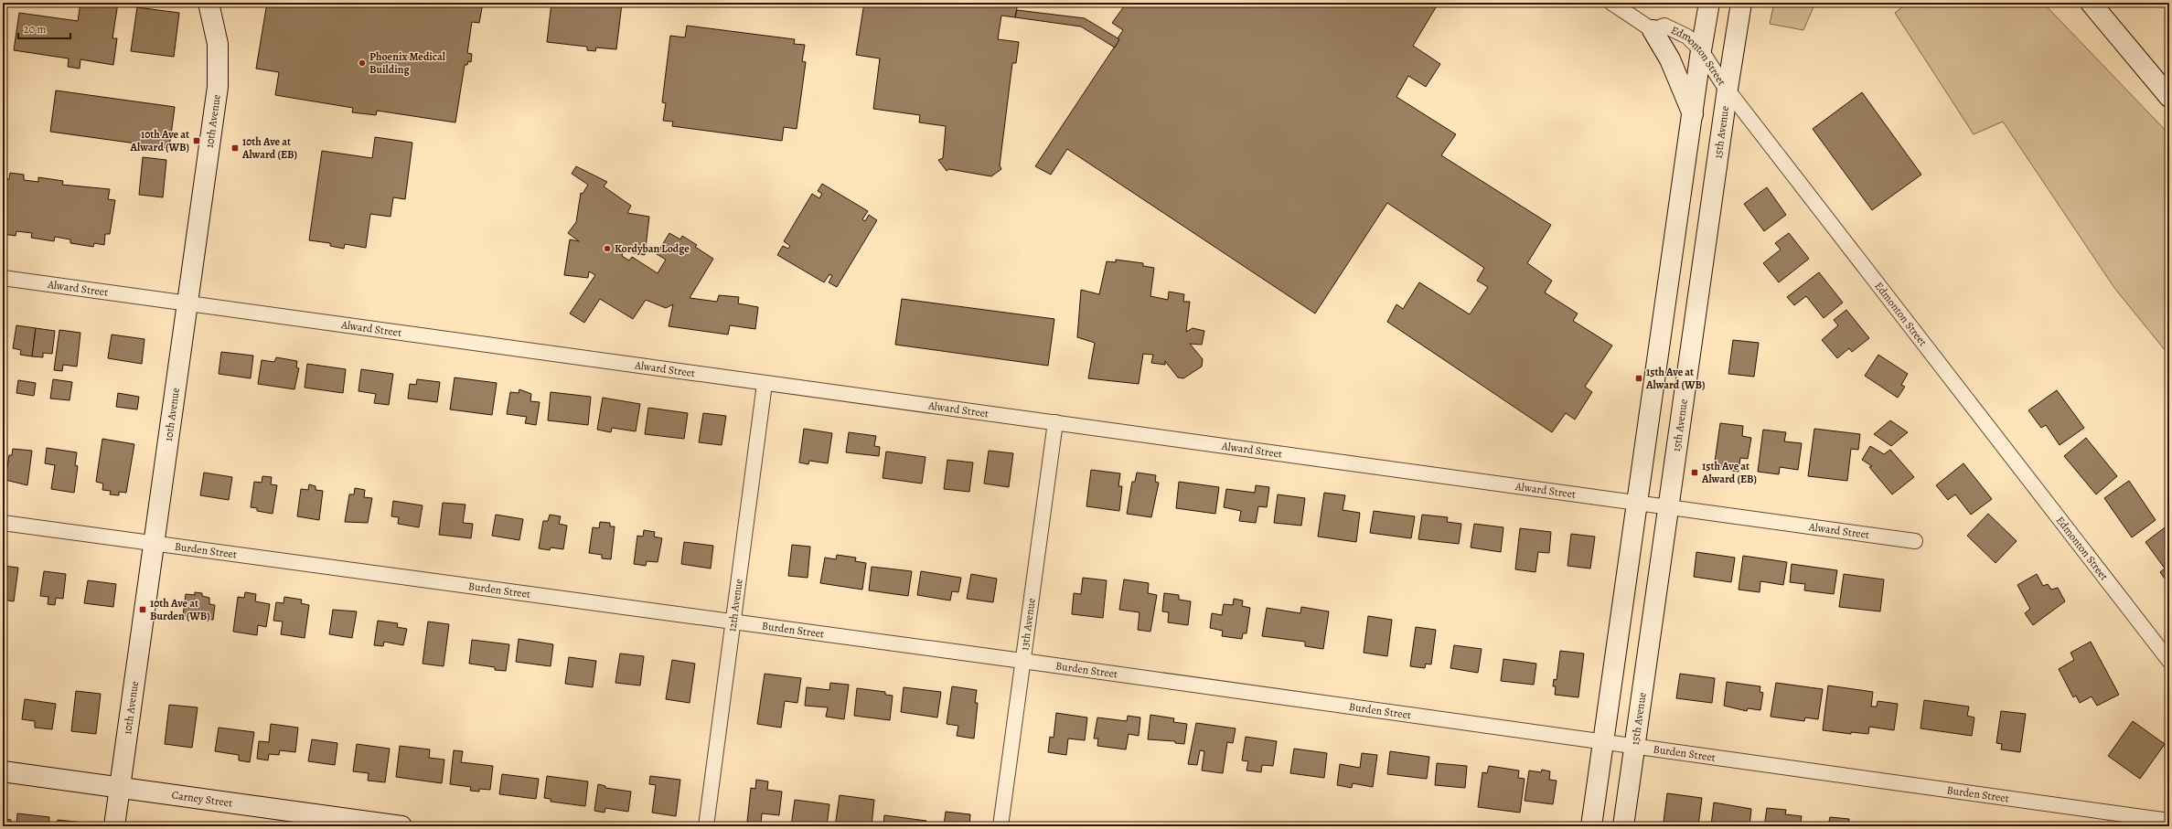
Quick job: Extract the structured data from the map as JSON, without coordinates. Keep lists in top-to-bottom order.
{
  "streets": {
    "main road": ["10th Avenue", "15th Avenue", "Carney Street"],
    "street": [
      "Edmonton Street",
      "Alward Street",
      "Burden Street",
      "12th Avenue",
      "13th Avenue"
    ]
  },
  "crossings": [
    ["Edmonton Street", "15th Avenue"],
    ["10th Avenue", "Alward Street"],
    ["10th Avenue", "Burden Street"],
    ["10th Avenue", "Carney Street"],
    ["15th Avenue", "Alward Street"],
    ["15th Avenue", "Burden Street"],
    ["Alward Street", "12th Avenue"],
    ["Alward Street", "13th Avenue"],
    ["Burden Street", "12th Avenue"],
    ["Burden Street", "13th Avenue"]
  ],
  "places": {
    "other": ["Phoenix Medical Building", "Kordyban Lodge"],
    "transit": [
      "10th Ave at Alward (WB)",
      "10th Ave at Alward (EB)",
      "15th Ave at Alward (WB)",
      "15th Ave at Alward (EB)",
      "10th Ave at Burden (WB)"
    ]
  },
  "scale_bar": "20 m"
}
